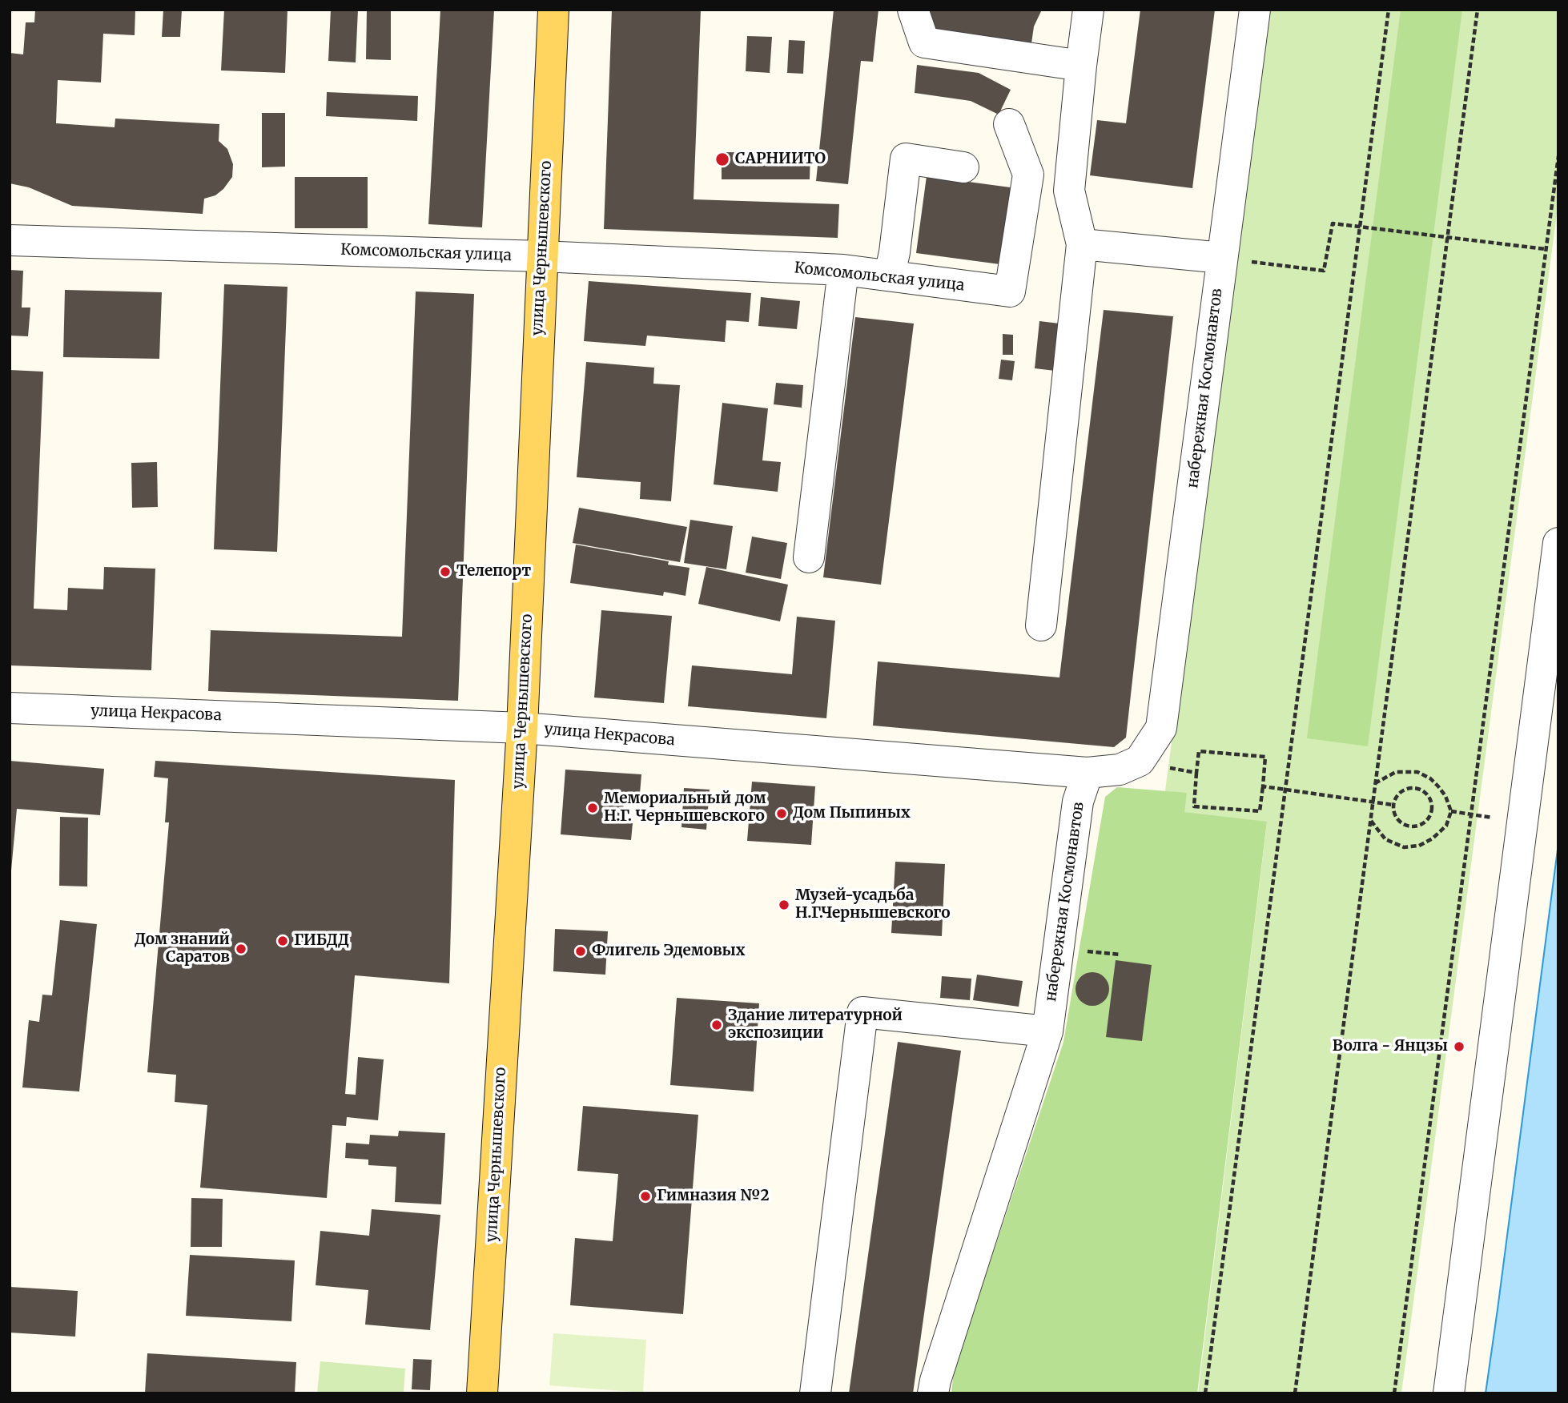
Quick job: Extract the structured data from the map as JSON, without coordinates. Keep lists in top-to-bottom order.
{
  "streets": {
    "main road": ["улица Чернышевского"],
    "street": ["Комсомольская улица", "набережная Космонавтов", "улица Некрасова"]
  },
  "crossings": [
    ["улица Чернышевского", "Комсомольская улица"],
    ["улица Чернышевского", "улица Некрасова"],
    ["набережная Космонавтов", "улица Некрасова"]
  ],
  "places": [
    "САРНИИТО",
    "Телепорт",
    "Мемориальный дом Н.Г. Чернышевского",
    "Дом Пыпиных",
    "Музей-усадьба Н.Г.Чернышевского",
    "ГИБДД",
    "Дом знаний Саратов",
    "Флигель Эдемовых",
    "Здание литературной экспозиции",
    "Волга - Янцзы",
    "Гимназия №2"
  ]
}
